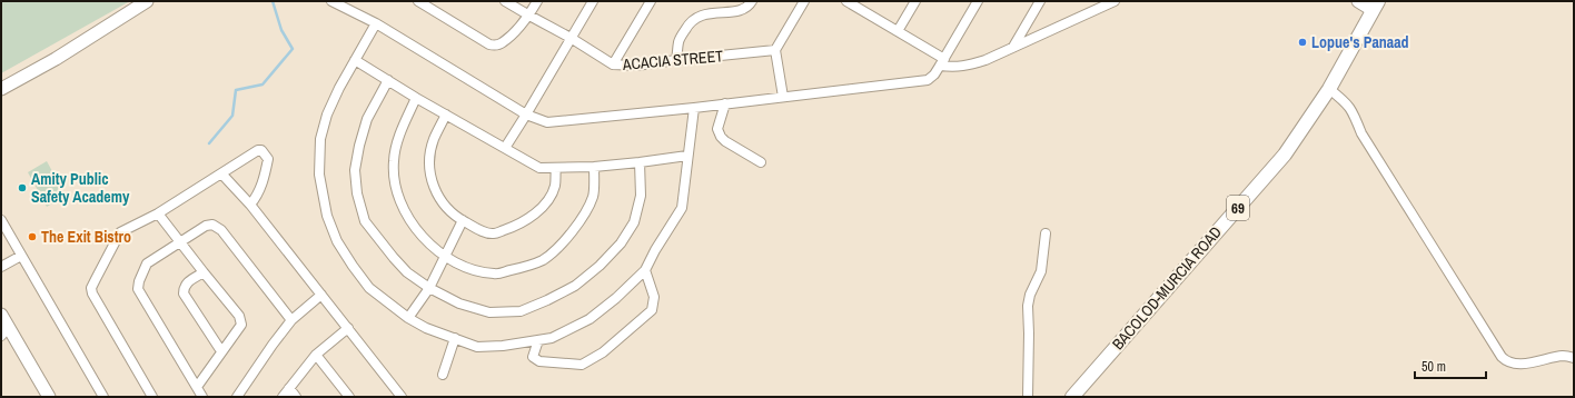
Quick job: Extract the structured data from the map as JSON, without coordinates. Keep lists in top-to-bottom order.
{
  "streets": {
    "main road": ["69", "BACOLOD-MURCIA ROAD"],
    "street": ["ACACIA STREET"]
  },
  "places": ["Lopue's Panaad", "Amity Public Safety Academy", "The Exit Bistro"],
  "scale_bar": "50 m"
}
